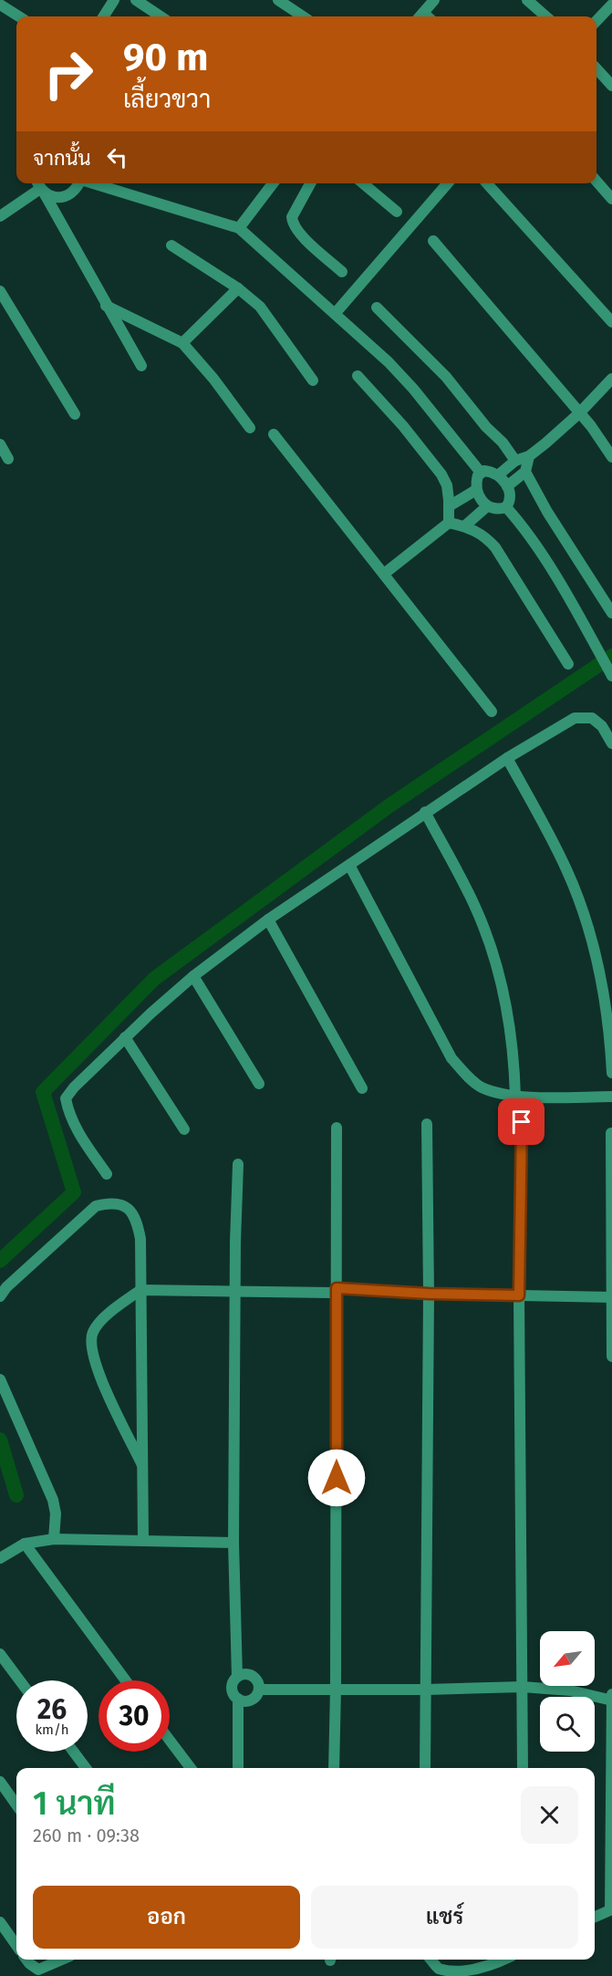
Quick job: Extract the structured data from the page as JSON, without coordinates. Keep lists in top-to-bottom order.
{
  "north": "bottom left",
  "page": {
    "turn": ["90 m", "เลี้ยวขวา"],
    "then": "จากนั้น",
    "speed": "26 km/h",
    "limit": "30",
    "heading": ["1 นาที", "260 m · 09:38"],
    "buttons": ["ออก", "แชร์"]
  }
}
